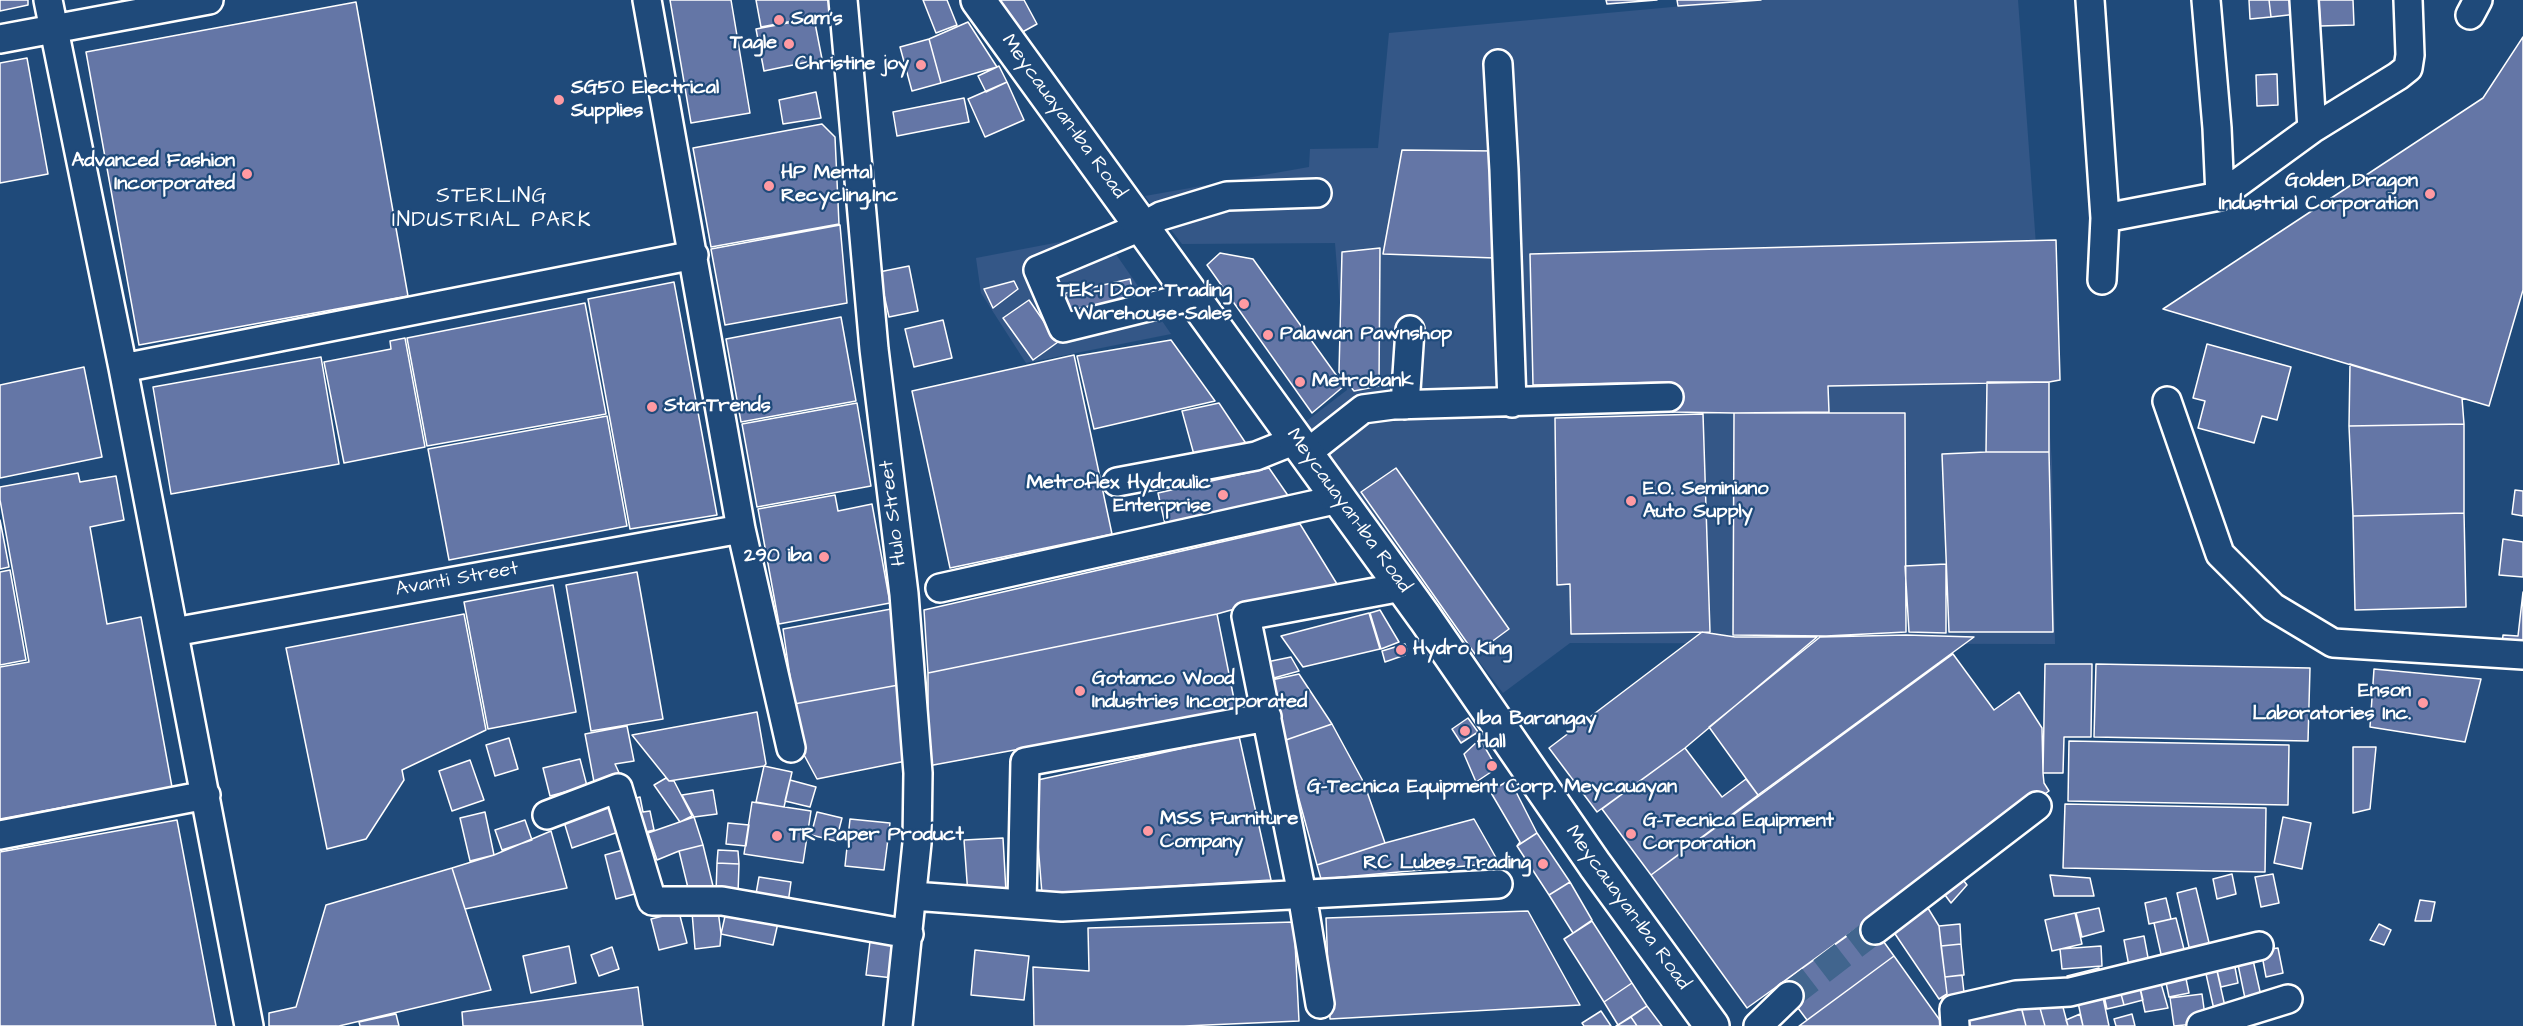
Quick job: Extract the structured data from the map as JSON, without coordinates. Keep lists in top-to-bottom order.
{
  "streets": {
    "main road": ["Meycauayan-Iba Road"],
    "street": ["Hulo Street", "Avanti Street"]
  },
  "districts": ["STERLING INDUSTRIAL PARK"],
  "places": [
    "Sam's",
    "Tagle",
    "Christine joy",
    "SG50 Electrical Supplies",
    "Advanced Fashion Incorporated",
    "HP Mental Recycling,Inc",
    "Golden Dragon Industrial Corporation",
    "TEK-1 Door Trading Warehouse Sales",
    "Palawan Pawnshop",
    "Metrobank",
    "StarTrends",
    "Metroflex Hydraulic Enterprise",
    "E.O. Seminiano Auto Supply",
    "290 iba",
    "Hydro King",
    "Gotamco Wood Industries Incorporated",
    "Enson Laboratories Inc.",
    "Iba Barangay Hall",
    "G-Tecnica Equipment Corp. Meycauayan",
    "MSS Furniture Company",
    "G-Tecnica Equipment Corporation",
    "TR Paper Product",
    "RC Lubes Trading"
  ]
}
